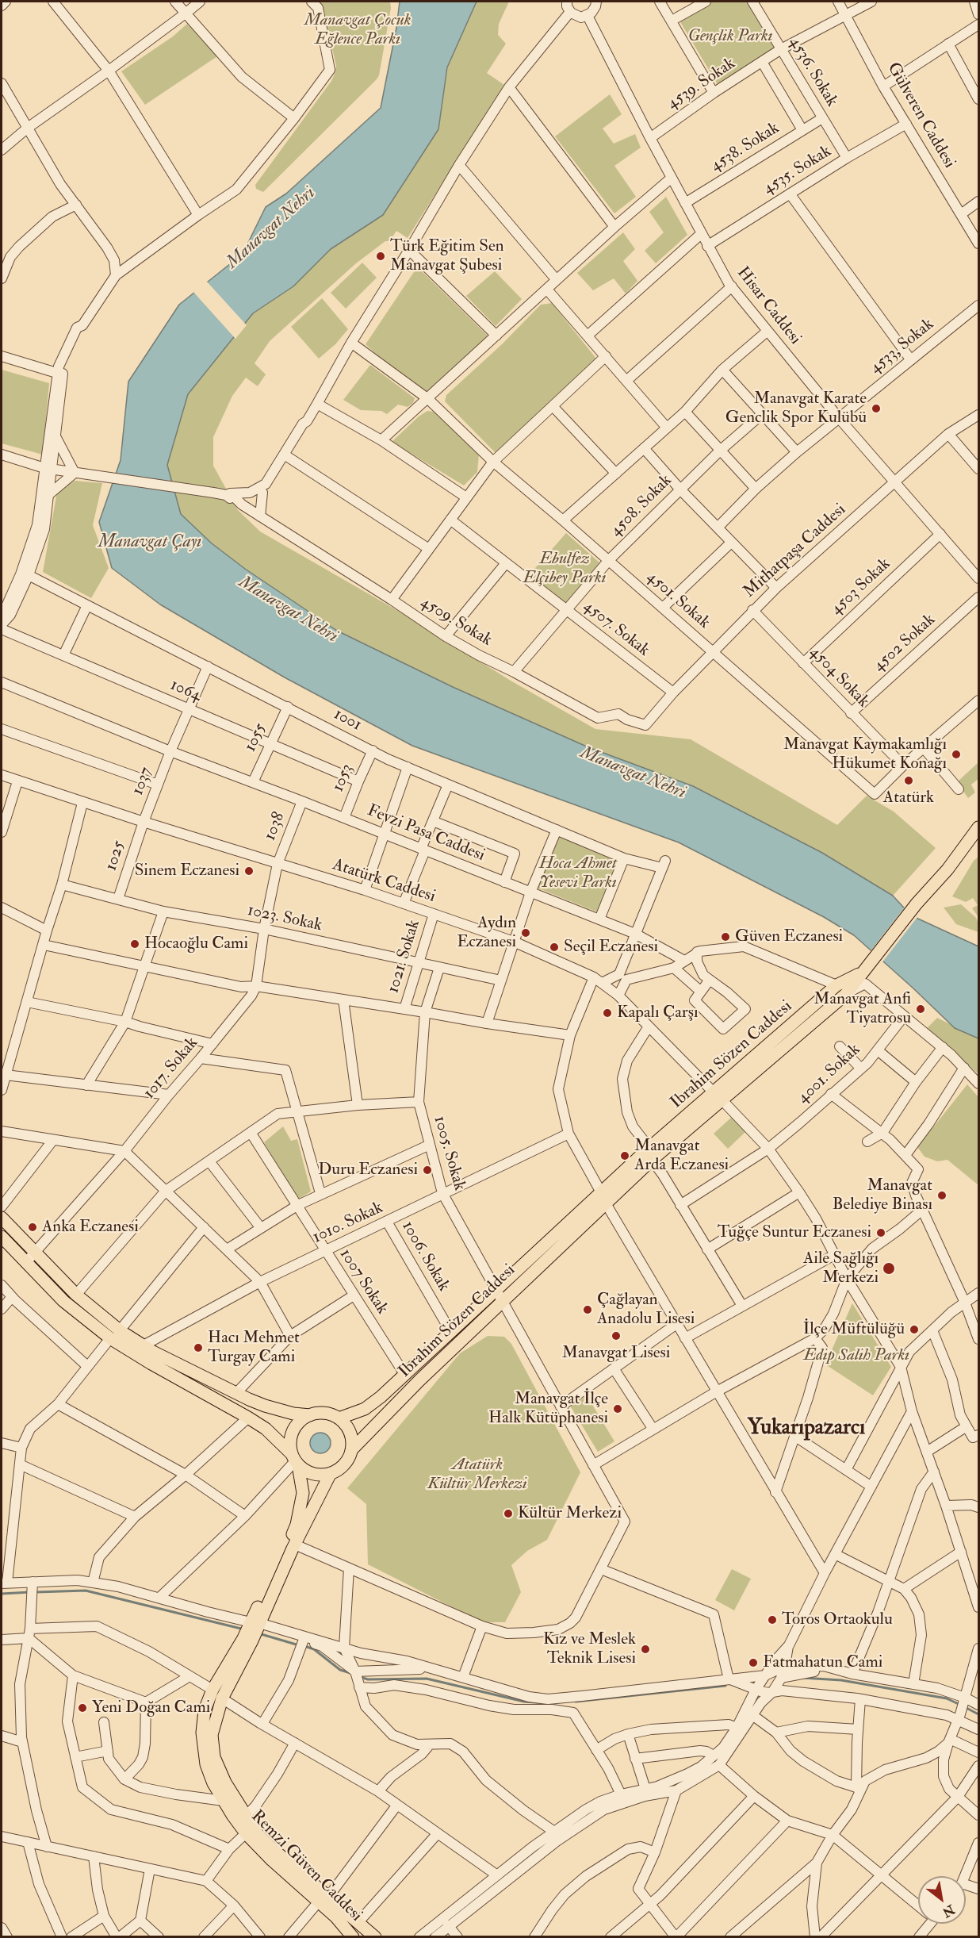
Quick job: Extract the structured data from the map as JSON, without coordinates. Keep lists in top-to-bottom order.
{
  "streets": {
    "main road": ["Ibrahim Sözen Caddesi", "Remzi Güven Caddesi"],
    "street": [
      "4536. Sokak",
      "4539. Sokak",
      "Gülveren Caddesi",
      "4538. Sokak",
      "4535. Sokak",
      "Hisar Caddesi",
      "4533, Sokak",
      "4508. Sokak",
      "Mithatpaşa Caddesi",
      "4503 Sokak",
      "4501. Sokak",
      "4509. Sokak",
      "4507. Sokak",
      "4502 Sokak",
      "4504 Sokak",
      "1064",
      "1001",
      "1055",
      "1053",
      "1037",
      "1038",
      "Fevzi Pasa Caddesi",
      "1025",
      "Atatürk Caddesi",
      "1023. Sokak",
      "1021. Sokak",
      "1017. Sokak",
      "4001. Sokak",
      "1005. Sokak",
      "1010. Sokak",
      "1006. Sokak",
      "1007 Sokak"
    ]
  },
  "crossings": [
    ["4536. Sokak", "4539. Sokak"],
    ["4536. Sokak", "4538. Sokak"],
    ["4536. Sokak", "4535. Sokak"],
    ["4539. Sokak", "Gülveren Caddesi"],
    ["4539. Sokak", "Hisar Caddesi"],
    ["Gülveren Caddesi", "4535. Sokak"],
    ["4538. Sokak", "Hisar Caddesi"],
    ["4535. Sokak", "Hisar Caddesi"],
    ["Hisar Caddesi", "4533, Sokak"],
    ["Hisar Caddesi", "Mithatpaşa Caddesi"],
    ["Hisar Caddesi", "4503 Sokak"],
    ["4508. Sokak", "4501. Sokak"],
    ["4508. Sokak", "4509. Sokak"],
    ["4508. Sokak", "4507. Sokak"],
    ["Mithatpaşa Caddesi", "4501. Sokak"],
    ["Mithatpaşa Caddesi", "4509. Sokak"],
    ["Mithatpaşa Caddesi", "4507. Sokak"],
    ["Mithatpaşa Caddesi", "4504 Sokak"],
    ["4503 Sokak", "4504 Sokak"],
    ["4501. Sokak", "4504 Sokak"],
    ["4502 Sokak", "4504 Sokak"],
    ["1064", "1055"],
    ["1064", "1053"],
    ["1064", "1037"],
    ["1001", "1055"],
    ["1001", "1053"],
    ["1001", "1037"],
    ["1001", "Fevzi Pasa Caddesi"],
    ["1055", "Fevzi Pasa Caddesi"],
    ["1053", "Fevzi Pasa Caddesi"],
    ["1037", "Fevzi Pasa Caddesi"],
    ["1037", "1025"],
    ["1037", "Atatürk Caddesi"],
    ["1038", "Fevzi Pasa Caddesi"],
    ["1038", "Atatürk Caddesi"],
    ["1038", "1017. Sokak"],
    ["1025", "Atatürk Caddesi"],
    ["1025", "1023. Sokak"],
    ["Atatürk Caddesi", "1021. Sokak"],
    ["Atatürk Caddesi", "Ibrahim Sözen Caddesi"],
    ["Atatürk Caddesi", "1017. Sokak"],
    ["Atatürk Caddesi", "4001. Sokak"],
    ["1023. Sokak", "1021. Sokak"],
    ["1023. Sokak", "1017. Sokak"],
    ["1023. Sokak", "1005. Sokak"],
    ["Ibrahim Sözen Caddesi", "1005. Sokak"],
    ["Ibrahim Sözen Caddesi", "1006. Sokak"],
    ["Ibrahim Sözen Caddesi", "1007 Sokak"],
    ["Ibrahim Sözen Caddesi", "Remzi Güven Caddesi"],
    ["1005. Sokak", "1010. Sokak"],
    ["1010. Sokak", "1006. Sokak"],
    ["1010. Sokak", "1007 Sokak"]
  ],
  "districts": ["Yukarıpazarcı"],
  "water": ["Manavgat Nehri", "Manavgat Çayı"],
  "parks": [
    "Manavgat Çocuk Eğlence Parkı",
    "Gençlik Parkı",
    "Ebulfez Elçibey Parkı",
    "Hoca Ahmet Yesevi Parkı",
    "Edip Salih Parkı",
    "Atatürk Kültür Merkezi"
  ],
  "places": [
    "Türk Eğitim Sen Manavgat Şubesi",
    "Manavgat Karate Genclik Spor Kulübü",
    "Manavgat Kaymakamlığı Hükumet Konağı",
    "Atatürk",
    "Sinem Eczanesi",
    "Aydın Eczanesi",
    "Güven Eczanesi",
    "Hocaoğlu Cami",
    "Seçil Eczanesi",
    "Manavgat Anfi Tiyatrosu",
    "Kapalı Çarşı",
    "Manavgat Arda Eczanesi",
    "Duru Eczanesi",
    "Manavgat Belediye Binası",
    "Anka Eczanesi",
    "Tuğçe Suntur Eczanesi",
    "Aile Sağlığı Merkezi",
    "Çağlayan Anadolu Lisesi",
    "İlçe Müftülüğü",
    "Manavgat Lisesi",
    "Hacı Mehmet Turgay Cami",
    "Manavgat İlçe Halk Kütüphanesi",
    "Kültür Merkezi",
    "Toros Ortaokulu",
    "Kız ve Meslek Teknik Lisesi",
    "Fatmahatun Cami",
    "Yeni Doğan Cami"
  ],
  "north": "bottom right"
}
